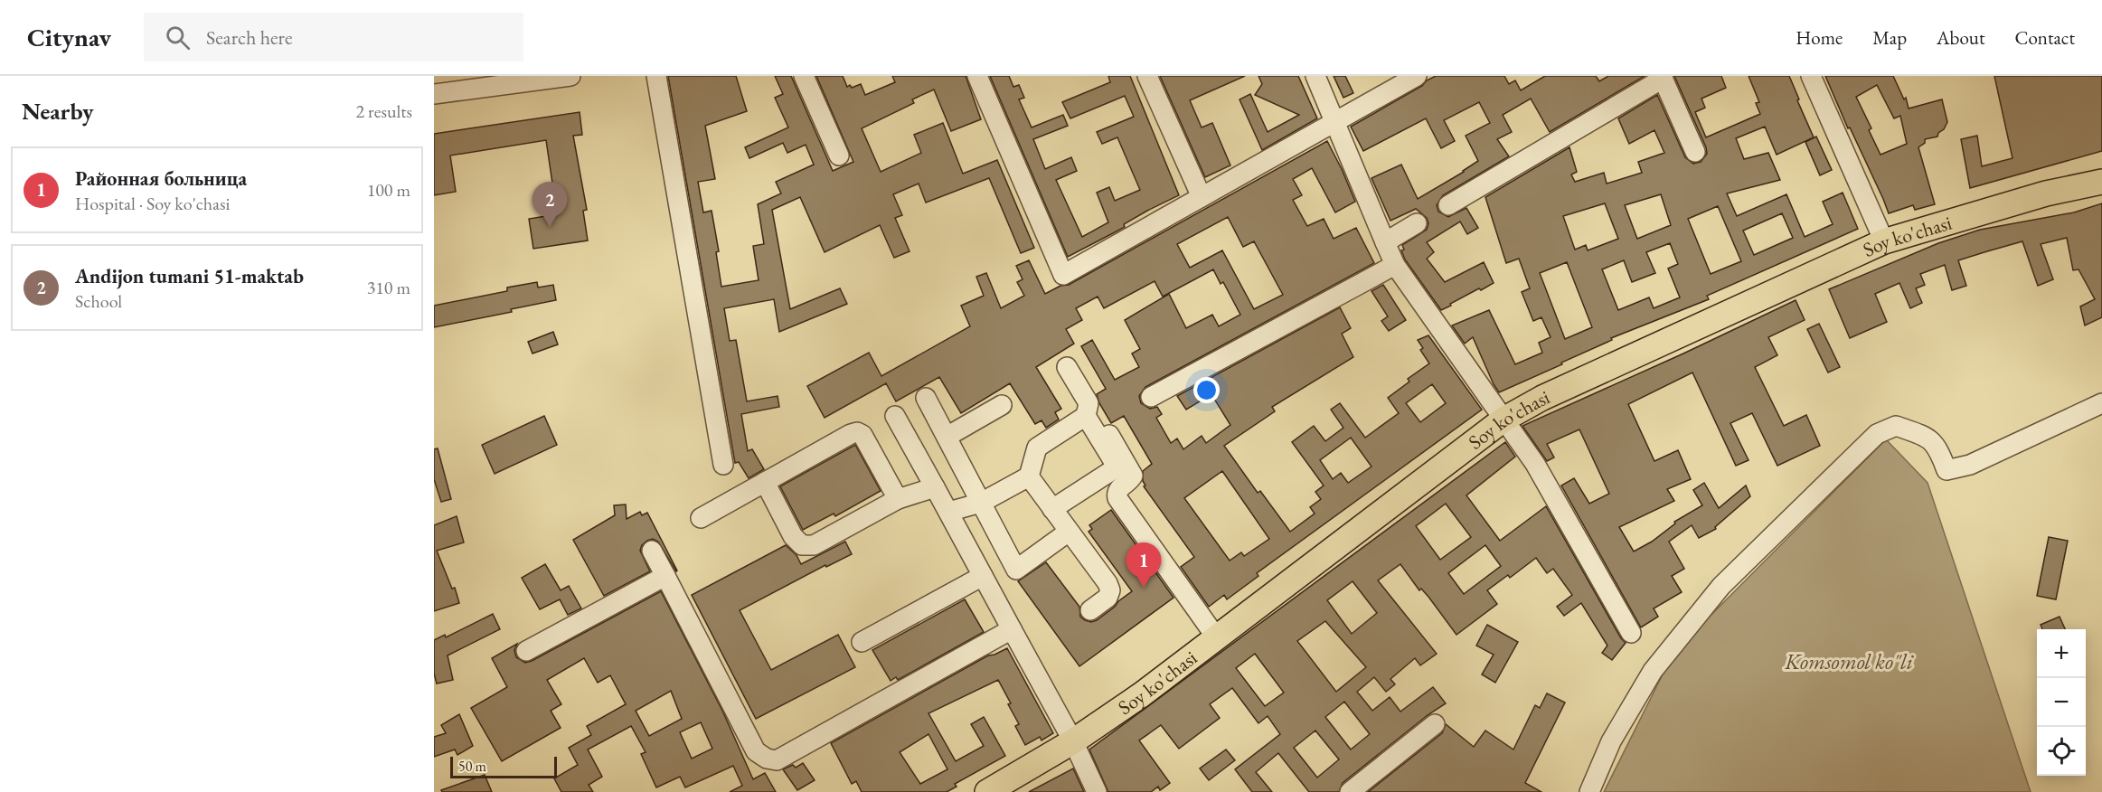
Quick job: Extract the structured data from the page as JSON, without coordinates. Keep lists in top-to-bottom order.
{
  "streets": {
    "main road": ["Soy ko'chasi"]
  },
  "water": ["Komsomol ko\"li"],
  "scale_bar": "50 m",
  "page": {
    "header": "Citynav",
    "search": "Search here",
    "nav": [
      "Home",
      "Map",
      "About",
      "Contact"
    ],
    "heading": ["Nearby", "2 results"],
    "list": [
      {
        "mark": "1",
        "name": "Районная больница",
        "note": "Hospital · Soy ko'chasi",
        "value": "100 m"
      },
      {
        "mark": "2",
        "name": "Andijon tumani 51-maktab",
        "note": "School",
        "value": "310 m"
      }
    ],
    "pins": ["2", "1"],
    "map_buttons": ["+", "−"],
    "scale": "50 m"
  }
}
